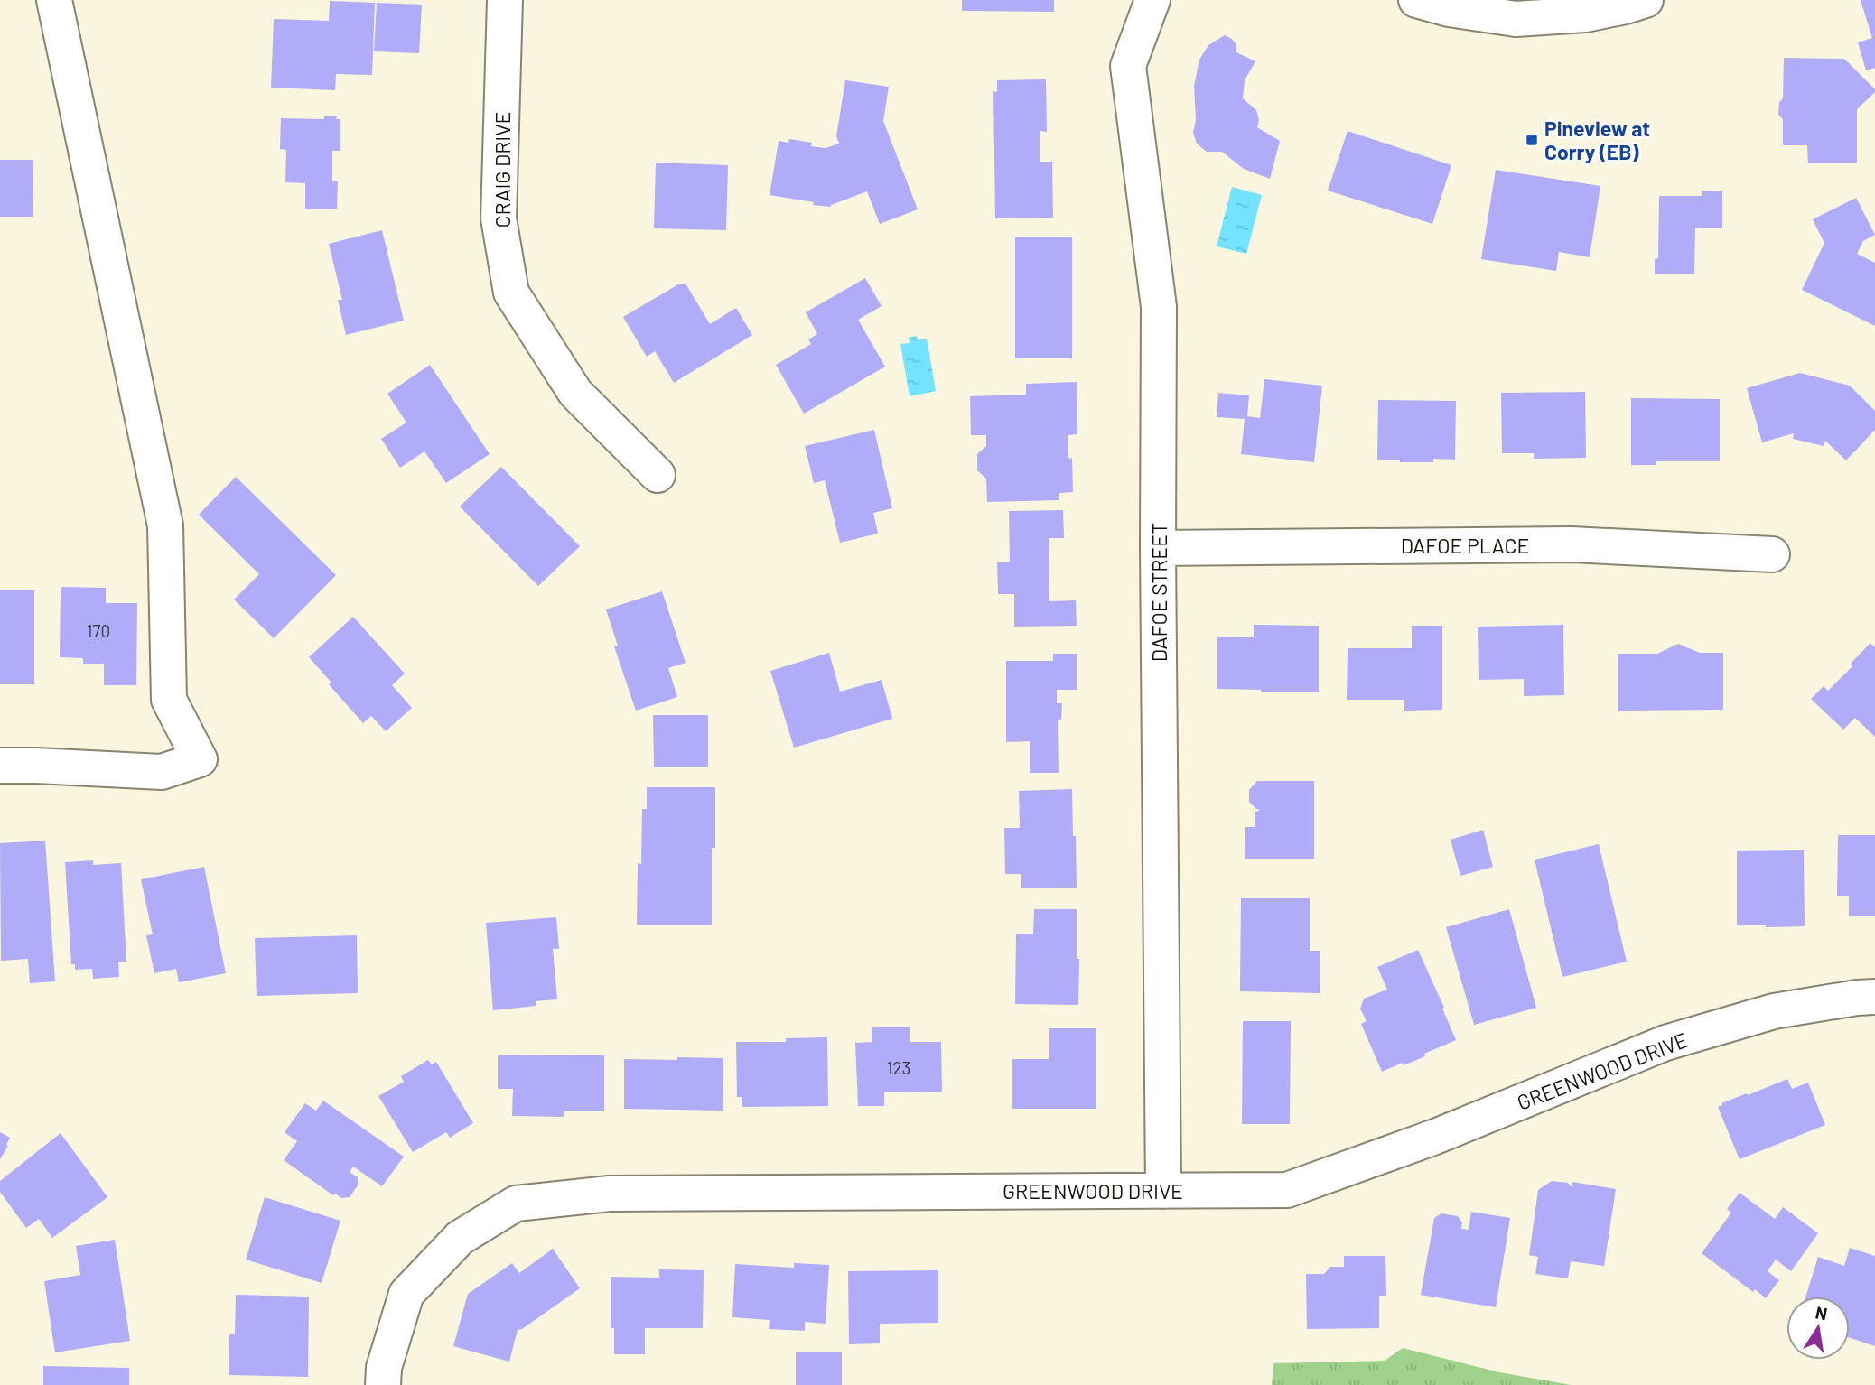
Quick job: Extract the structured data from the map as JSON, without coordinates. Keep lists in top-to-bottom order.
{
  "streets": {
    "street": [
      "CRAIG DRIVE",
      "DAFOE PLACE",
      "DAFOE STREET",
      "GREENWOOD DRIVE"
    ]
  },
  "crossings": [
    ["DAFOE PLACE", "DAFOE STREET"],
    ["DAFOE STREET", "GREENWOOD DRIVE"]
  ],
  "places": {
    "transit": ["Pineview at Corry (EB)"]
  },
  "house_numbers": ["170", "123"],
  "north": "top"
}
